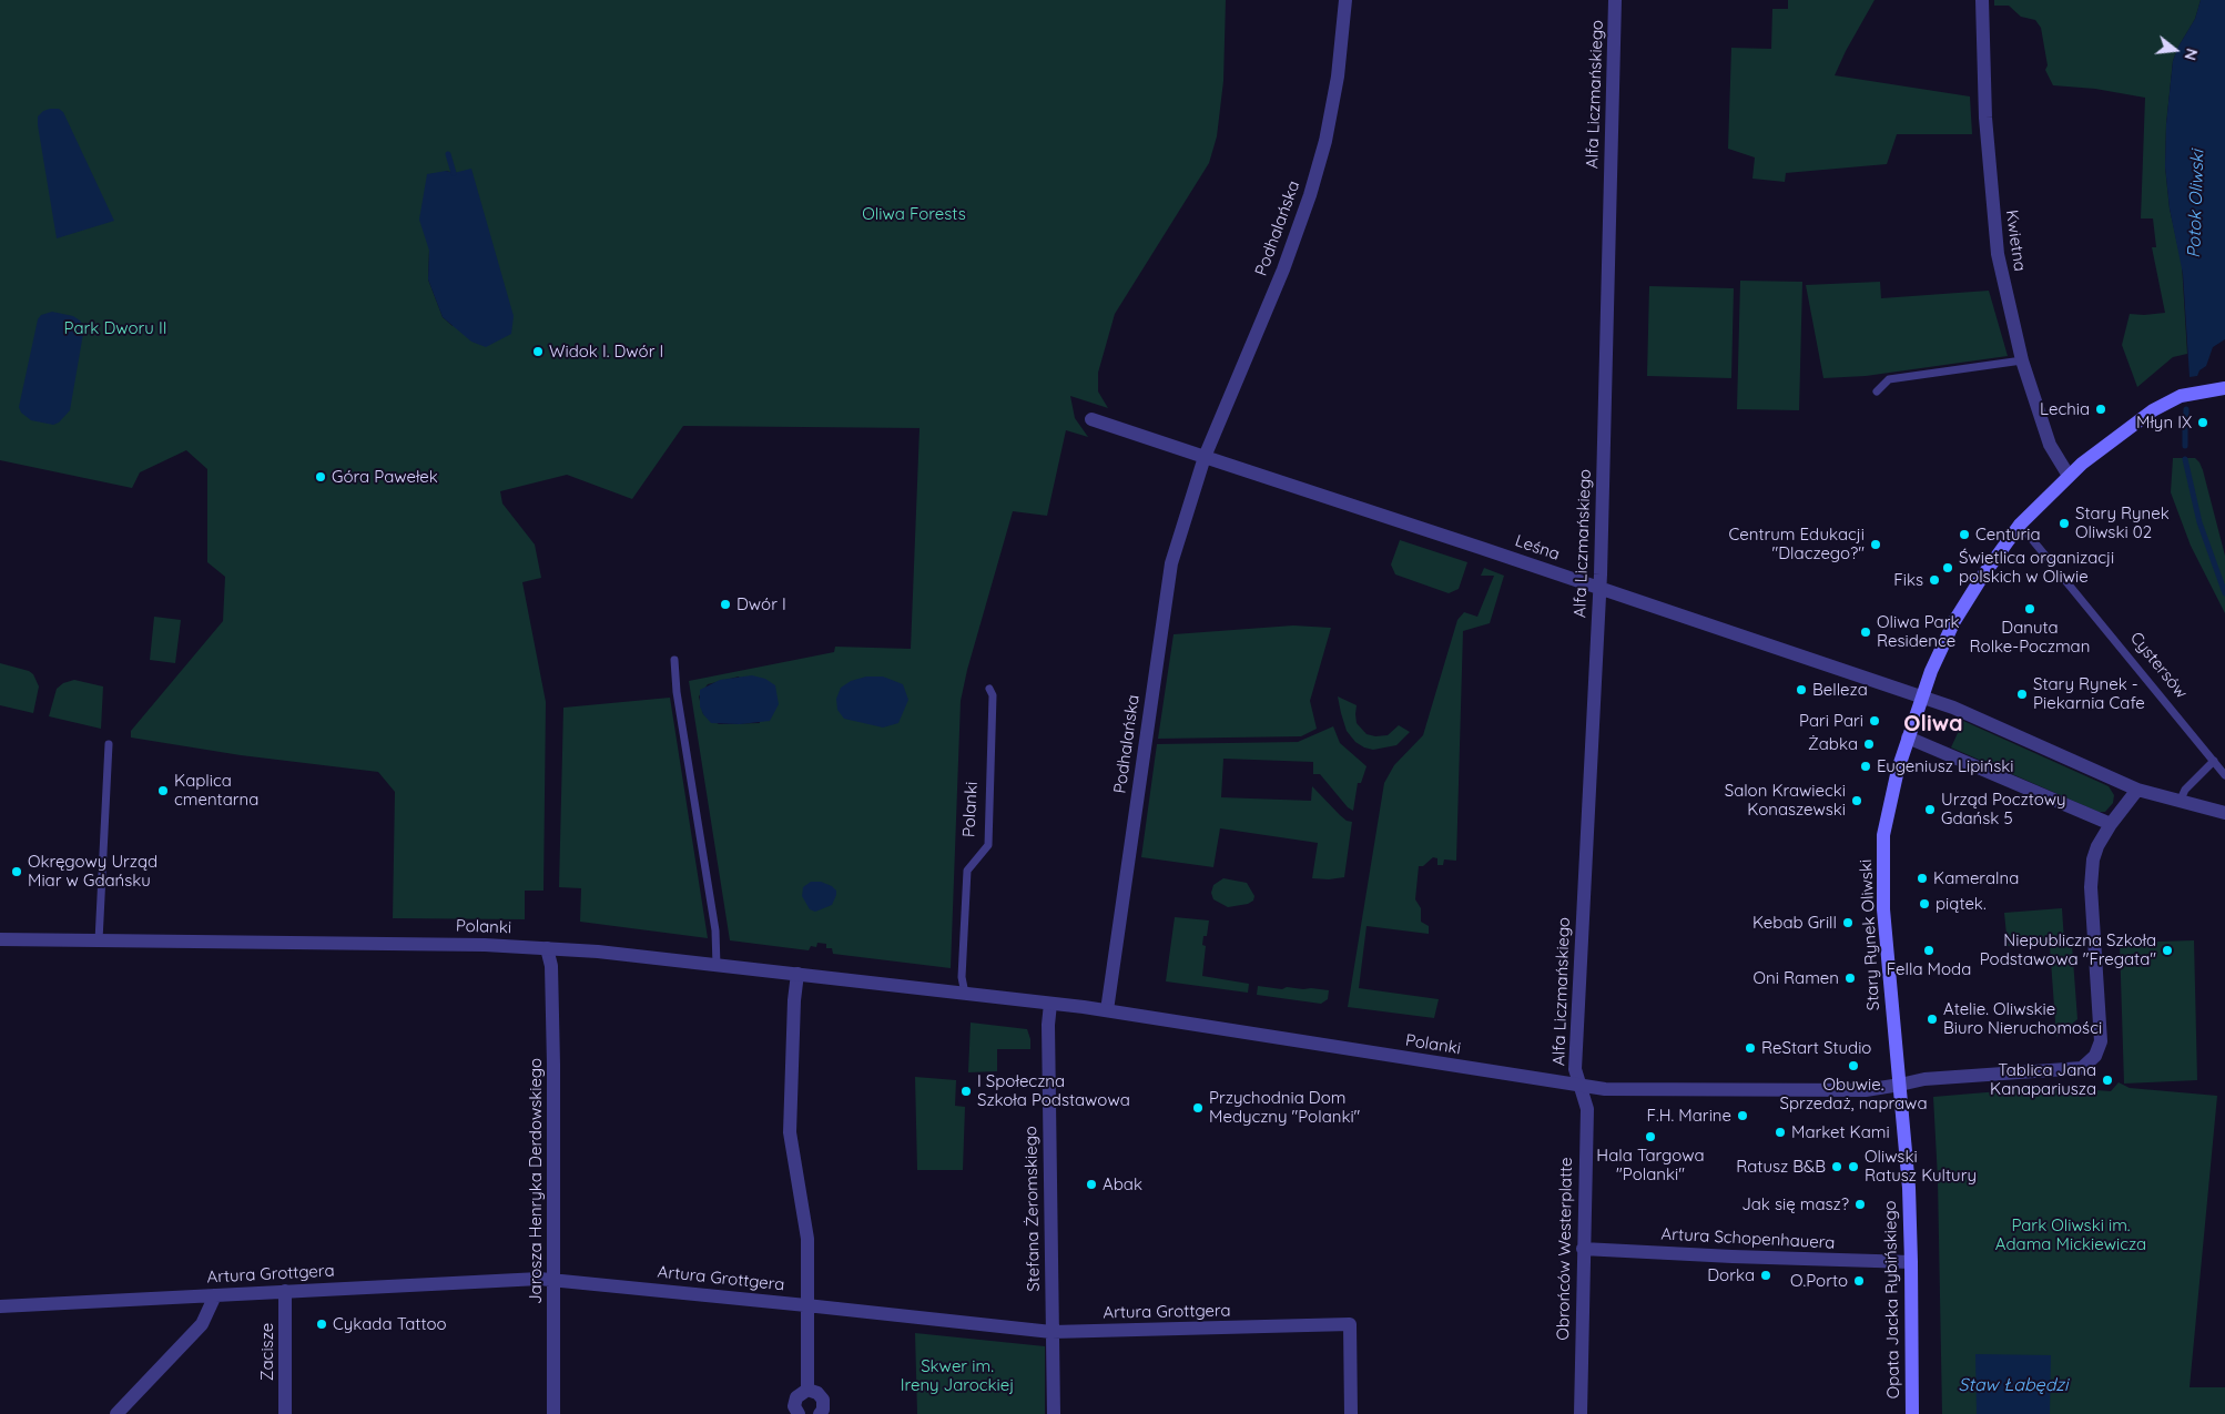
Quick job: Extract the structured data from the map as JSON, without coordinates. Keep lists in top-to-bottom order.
{
  "streets": {
    "main road": ["Stary Rynek Oliwski", "Opata Jacka Rybińskiego"],
    "street": [
      "Alfa Liczmańskiego",
      "Podhalańska",
      "Kwietna",
      "Leśna",
      "Polanki",
      "Jarosza Henryka Derdowskiego",
      "Stefana Żeromskiego",
      "Artura Schopenhauera",
      "Obrońców Westerplatte",
      "Artura Grottgera",
      "Zacisze"
    ],
    "lane": ["Cystersów"]
  },
  "crossings": [
    ["Alfa Liczmańskiego", "Leśna"],
    ["Alfa Liczmańskiego", "Polanki"],
    ["Alfa Liczmańskiego", "Obrońców Westerplatte"],
    ["Podhalańska", "Leśna"],
    ["Podhalańska", "Polanki"],
    ["Kwietna", "Stary Rynek Oliwski"],
    ["Leśna", "Stary Rynek Oliwski"],
    ["Polanki", "Stary Rynek Oliwski"],
    ["Polanki", "Jarosza Henryka Derdowskiego"],
    ["Polanki", "Stefana Żeromskiego"],
    ["Polanki", "Obrońców Westerplatte"],
    ["Polanki", "Opata Jacka Rybińskiego"],
    ["Stary Rynek Oliwski", "Opata Jacka Rybińskiego"],
    ["Jarosza Henryka Derdowskiego", "Artura Grottgera"],
    ["Stefana Żeromskiego", "Artura Grottgera"],
    ["Artura Schopenhauera", "Obrońców Westerplatte"],
    ["Artura Schopenhauera", "Opata Jacka Rybińskiego"],
    ["Artura Grottgera", "Zacisze"]
  ],
  "districts": ["Oliwa"],
  "water": ["Potok Oliwski", "Staw Łabędzi"],
  "parks": [
    "Oliwa Forests",
    "Park Dworu II",
    "Park Oliwski im. Adama Mickiewicza",
    "Skwer im. Ireny Jarockiej"
  ],
  "places": [
    "Widok I. Dwór I",
    "Lechia",
    "Młyn IX",
    "Góra Pawełek",
    "Stary Rynek Oliwski 02",
    "Centuria",
    "Centrum Edukacji \"Dlaczego?\"",
    "Świetlica organizacji polskich w Oliwie",
    "Fiks",
    "Dwór I",
    "Danuta Rolke-Poczman",
    "Oliwa Park Residence",
    "Belleza",
    "Stary Rynek - Piekarnia Cafe",
    "Pari Pari",
    "Żabka",
    "Eugeniusz Lipiński",
    "Kaplica cmentarna",
    "Salon Krawiecki Konaszewski",
    "Urząd Pocztowy Gdańsk 5",
    "Okręgowy Urząd Miar w Gdańsku",
    "Kameralna",
    "piątek.",
    "Kebab Grill",
    "Fella Moda",
    "Niepubliczna Szkoła Podstawowa \"Fregata\"",
    "Oni Ramen",
    "Atelie. Oliwskie Biuro Nieruchomości",
    "ReStart Studio",
    "Obuwie. Sprzedaż, naprawa",
    "Tablica Jana Kanapariusza",
    "I Społeczna Szkoła Podstawowa",
    "Przychodnia Dom Medyczny \"Polanki\"",
    "F.H. Marine",
    "Market Kami",
    "Hala Targowa \"Polanki\"",
    "Ratusz B&B",
    "Oliwski Ratusz Kultury",
    "Abak",
    "Jak się masz?",
    "Dorka",
    "O.Porto",
    "Cykada Tattoo"
  ],
  "north": "right"
}
